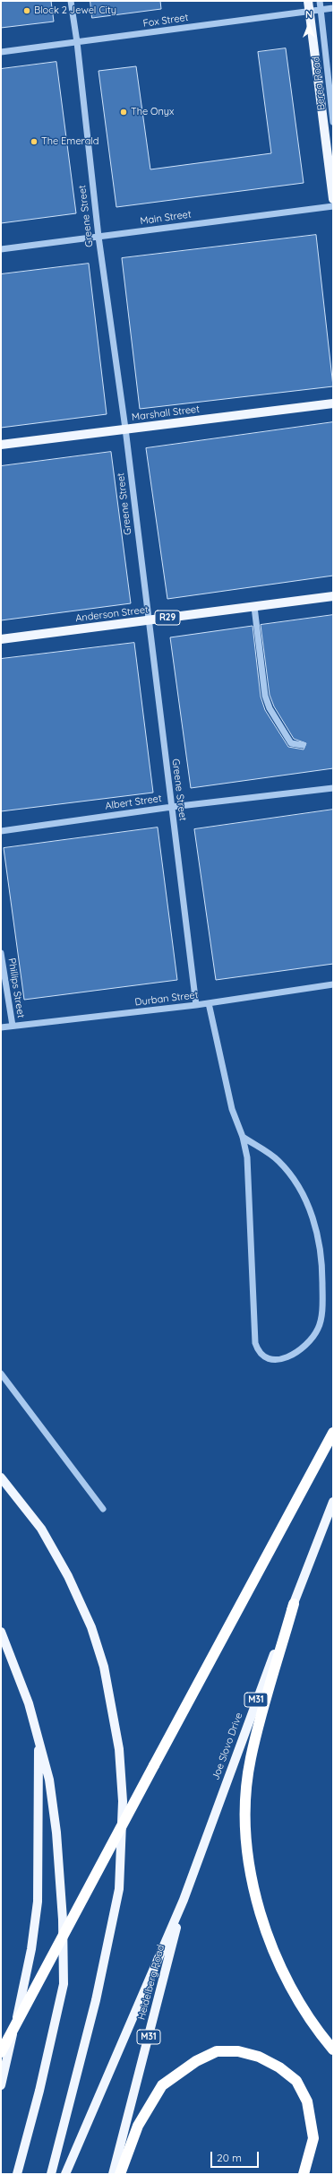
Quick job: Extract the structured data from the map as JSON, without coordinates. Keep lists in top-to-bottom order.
{
  "streets": {
    "main road": [
      "Marshall Street",
      "Anderson Street",
      "R29",
      "M31",
      "Joe Slovo Drive",
      "Heidelberg Road"
    ],
    "street": [
      "Fox Street",
      "Berea Road",
      "Greene Street",
      "Main Street",
      "Albert Street",
      "Phillips Street",
      "Durban Street"
    ]
  },
  "crossings": [
    ["Fox Street", "Berea Road"],
    ["Fox Street", "Greene Street"],
    ["Greene Street", "Main Street"],
    ["Greene Street", "Marshall Street"],
    ["Greene Street", "Anderson Street"],
    ["Greene Street", "Albert Street"],
    ["Greene Street", "Durban Street"],
    ["Phillips Street", "Durban Street"],
    ["Joe Slovo Drive", "Heidelberg Road"]
  ],
  "places": ["Block 2 Jewel City", "The Onyx", "The Emerald"],
  "scale_bar": "20 m",
  "north": "top"
}
